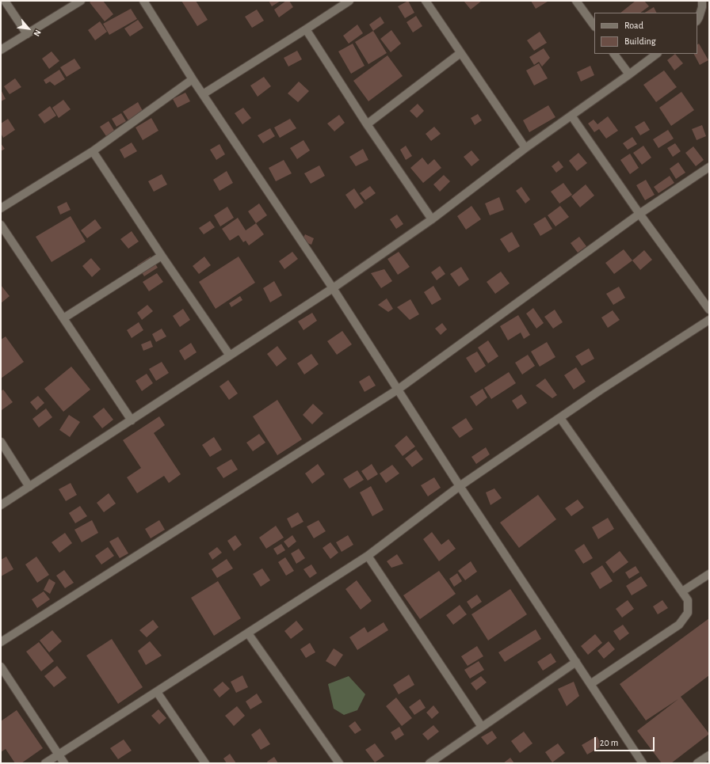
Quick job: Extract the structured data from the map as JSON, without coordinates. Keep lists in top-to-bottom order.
{
  "legend": ["Road", "Building"],
  "scale_bar": "20 m",
  "north": "bottom right"
}
